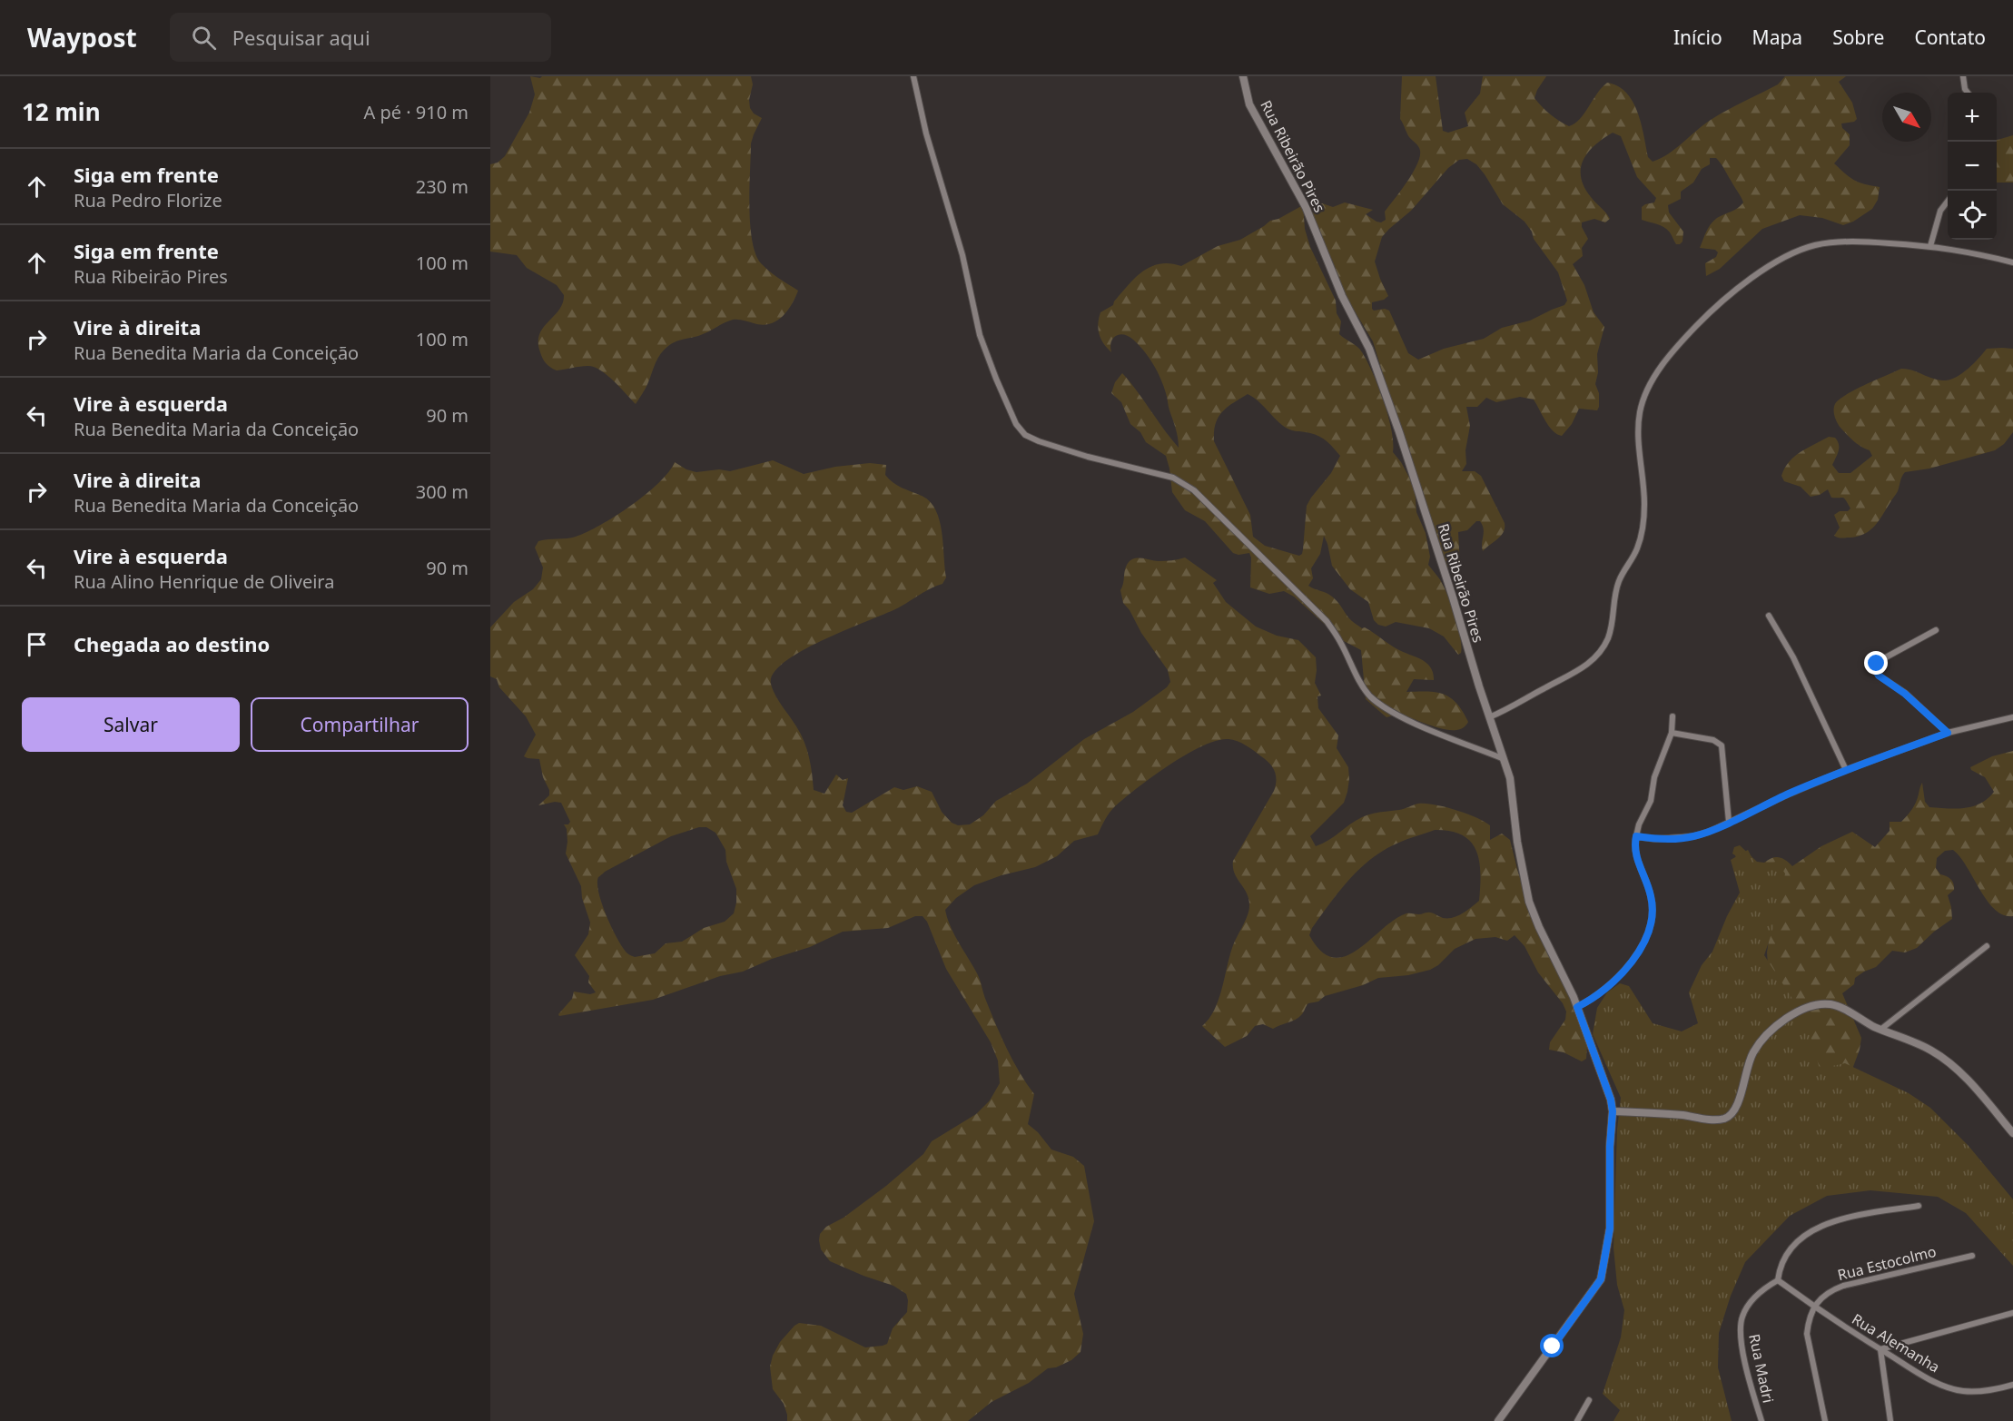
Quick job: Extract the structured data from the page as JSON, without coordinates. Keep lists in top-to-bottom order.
{
  "streets": {
    "street": [
      "Rua Ribeirão Pires",
      "Rua Estocolmo",
      "Rua Alemanha",
      "Rua Madri"
    ]
  },
  "crossings": [
    ["Rua Estocolmo", "Rua Alemanha"],
    ["Rua Alemanha", "Rua Madri"]
  ],
  "north": "bottom right",
  "page": {
    "header": "Waypost",
    "search": "Pesquisar aqui",
    "nav": [
      "Início",
      "Mapa",
      "Sobre",
      "Contato"
    ],
    "heading": ["12 min", "A pé · 910 m"],
    "map_buttons": ["+", "−"],
    "list": [
      ["Siga em frente", "Rua Pedro Florize", "230 m"],
      ["Siga em frente", "Rua Ribeirão Pires", "100 m"],
      ["Vire à direita", "Rua Benedita Maria da Conceição", "100 m"],
      ["Vire à esquerda", "Rua Benedita Maria da Conceição", "90 m"],
      ["Vire à direita", "Rua Benedita Maria da Conceição", "300 m"],
      ["Vire à esquerda", "Rua Alino Henrique de Oliveira", "90 m"],
      "Chegada ao destino"
    ],
    "buttons": ["Salvar", "Compartilhar"]
  }
}
